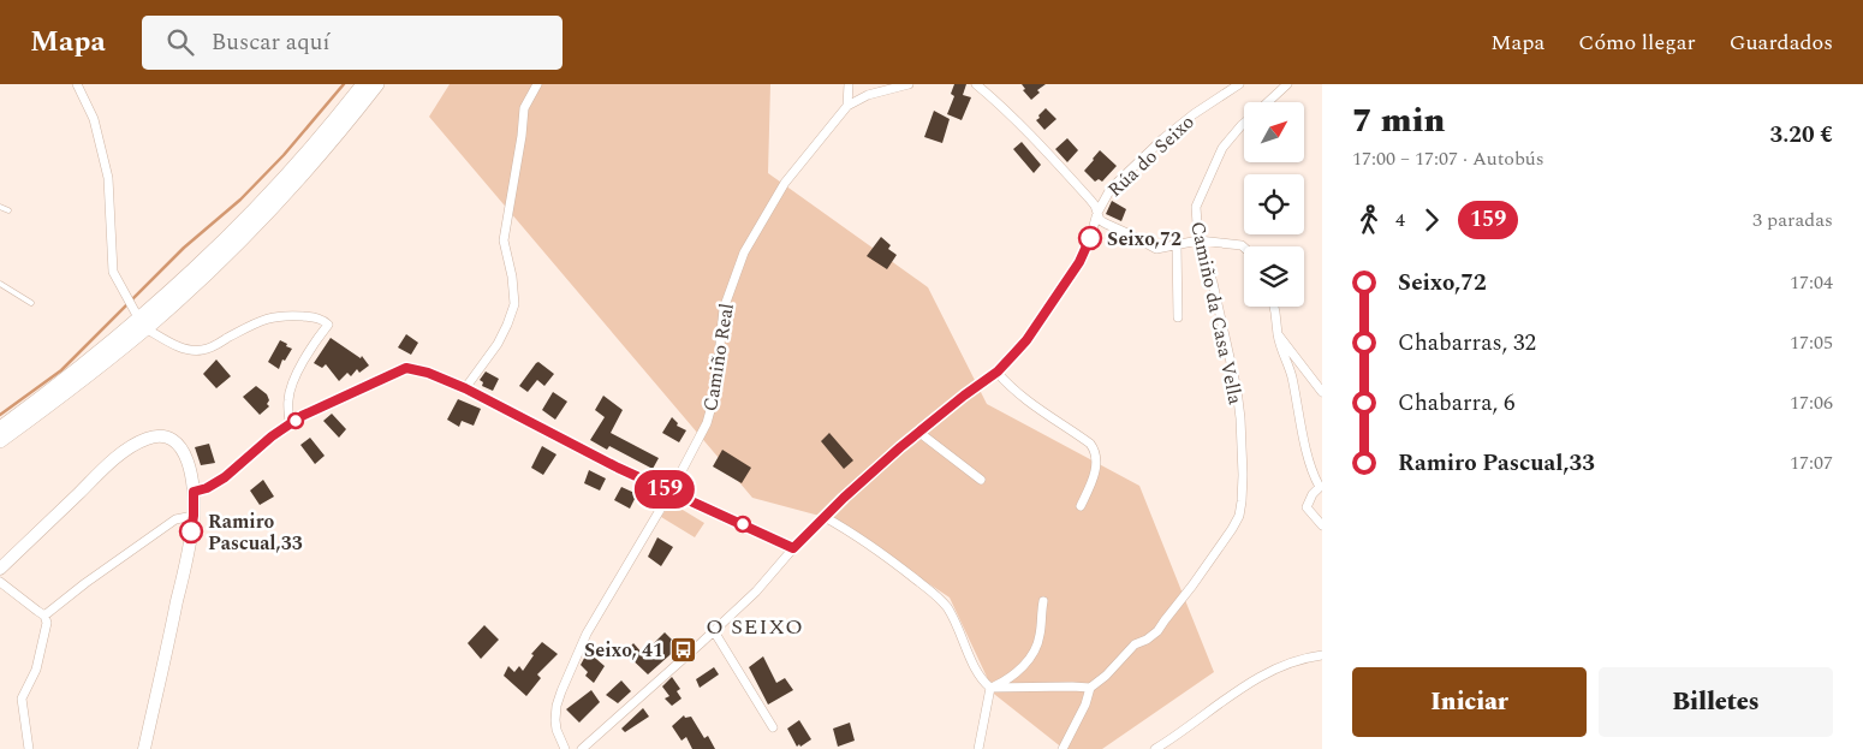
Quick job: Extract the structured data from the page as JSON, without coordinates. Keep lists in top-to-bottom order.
{
  "streets": {
    "street": ["Rúa do Seixo", "Camiño da Casa Vella", "Camiño Real"]
  },
  "districts": ["O SEIXO"],
  "places": {
    "other": ["Seixo,72", "Ramiro Pascual,33"],
    "bus stop": ["Seixo, 41"]
  },
  "lines": ["bus line 159"],
  "north": "top right",
  "page": {
    "header": "Mapa",
    "search": "Buscar aquí",
    "nav": ["Mapa", "Cómo llegar", "Guardados"],
    "on_map": "159",
    "heading": ["7 min", "17:00 – 17:07 · Autobús", "3.20 €"],
    "legs": ["4", "159", "3 paradas"],
    "list": [
      {
        "name": "Seixo,72",
        "value": "17:04"
      },
      {
        "name": "Chabarras, 32",
        "value": "17:05"
      },
      {
        "name": "Chabarra, 6",
        "value": "17:06"
      },
      {
        "name": "Ramiro Pascual,33",
        "value": "17:07"
      }
    ],
    "buttons": ["Iniciar", "Billetes"]
  }
}
